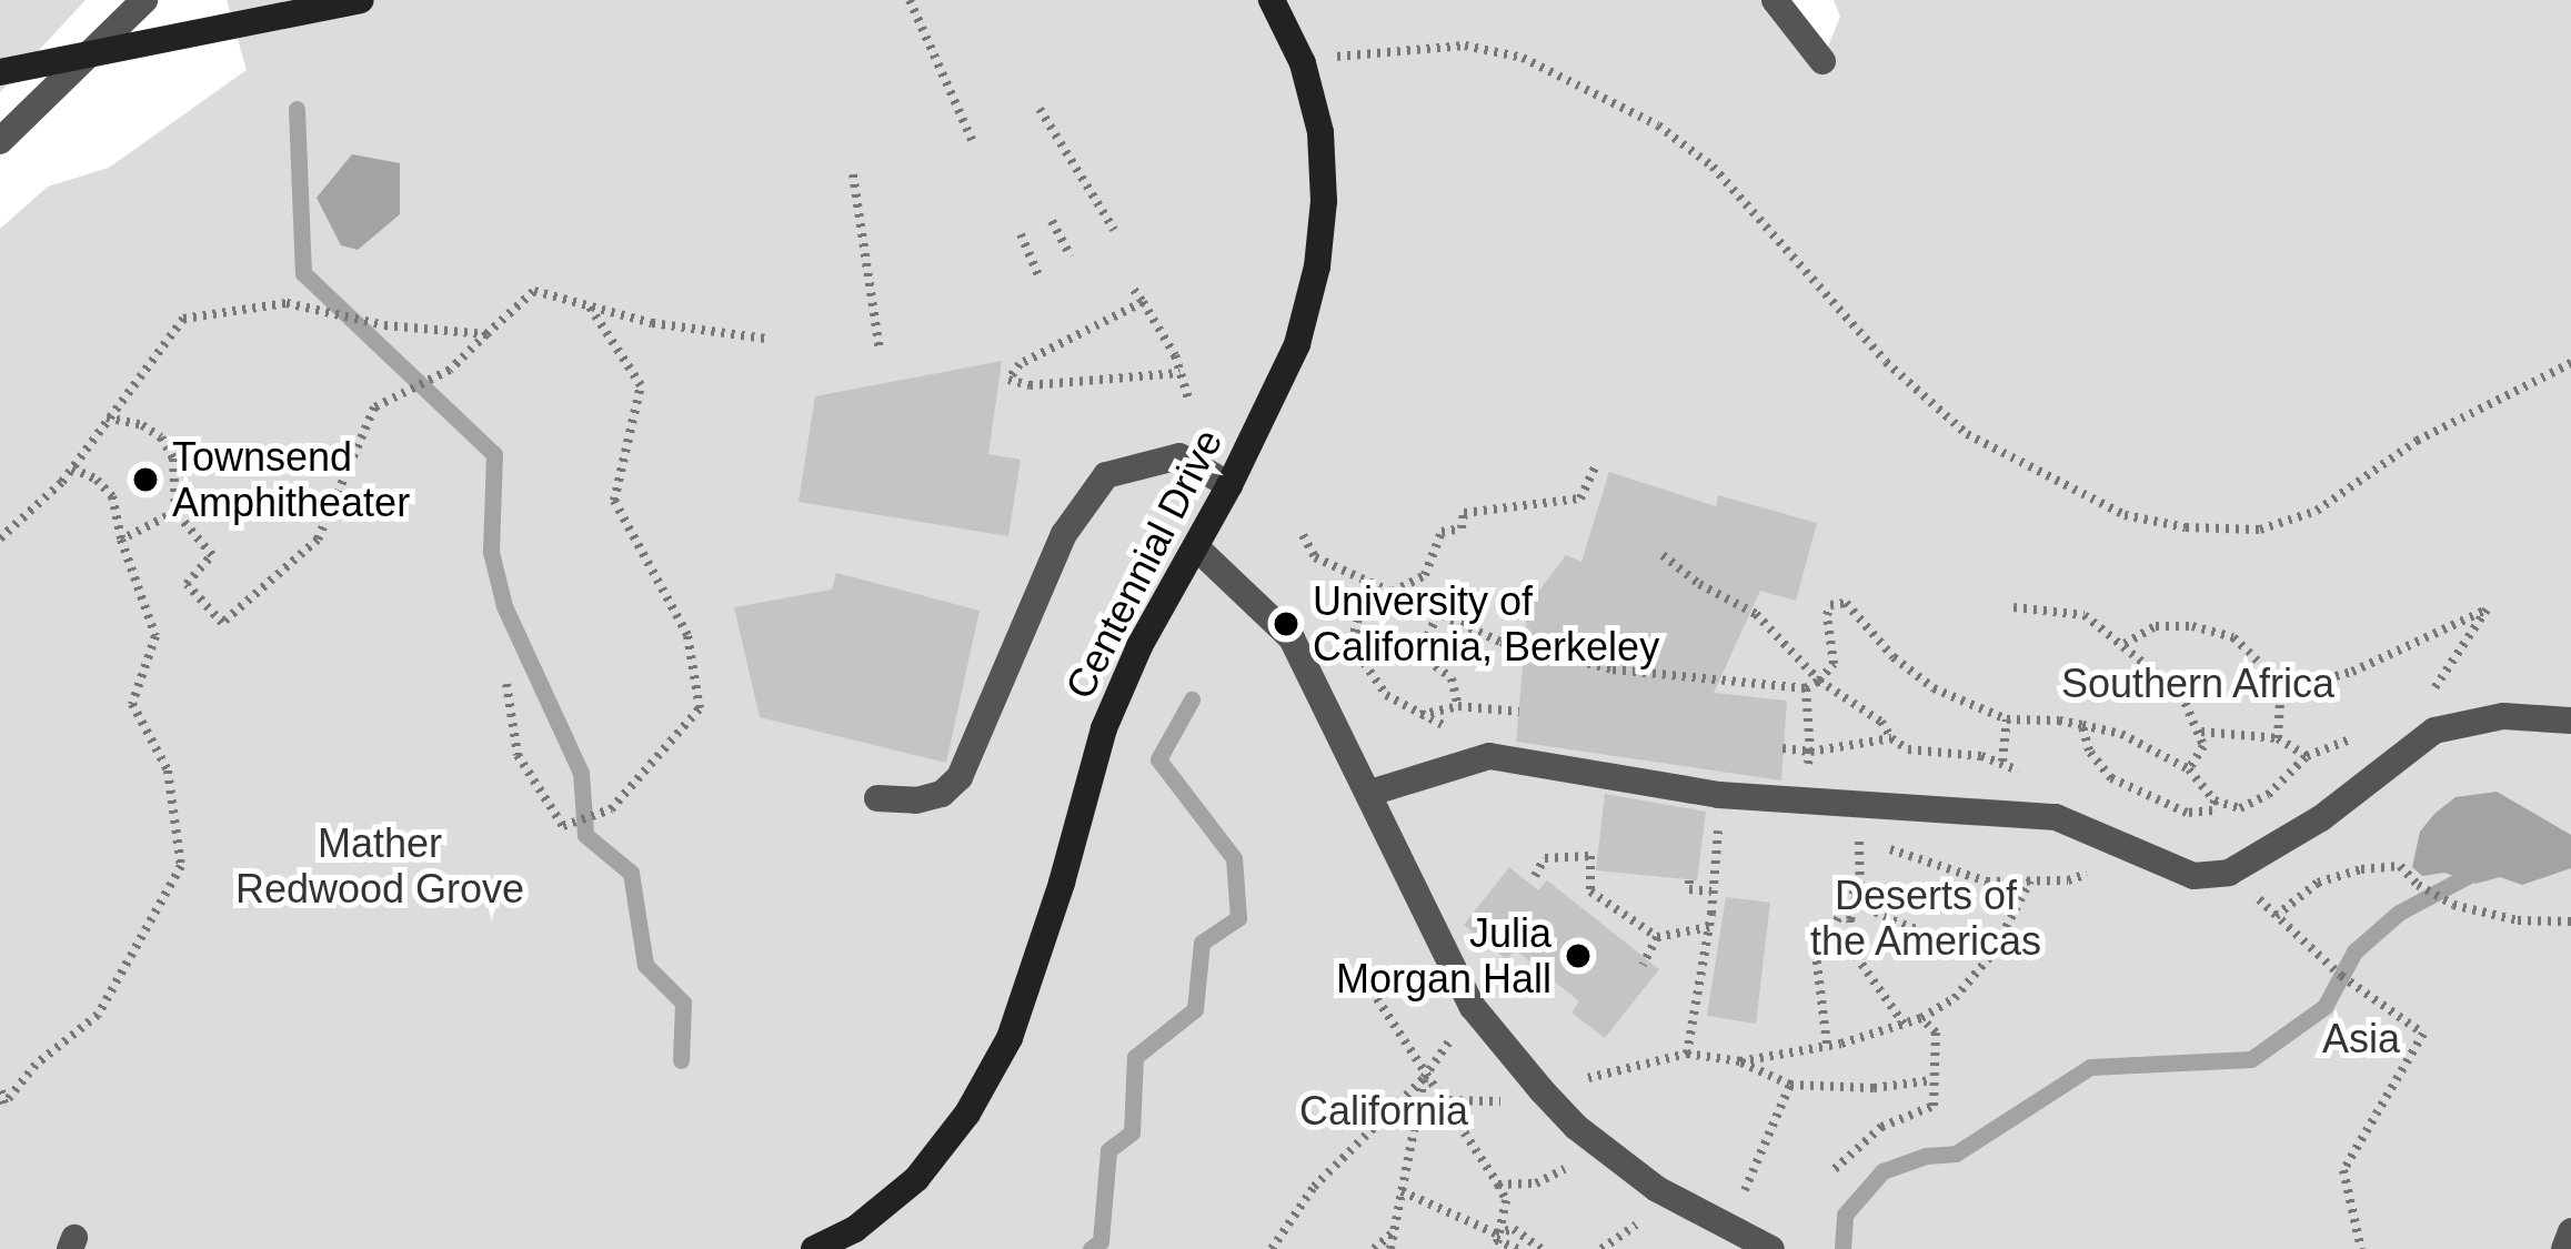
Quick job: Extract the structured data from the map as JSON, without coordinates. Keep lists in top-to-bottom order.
{
  "streets": {
    "street": ["Centennial Drive"]
  },
  "parks": [
    "Southern Africa",
    "Mather Redwood Grove",
    "Deserts of the Americas",
    "Asia",
    "California"
  ],
  "places": ["Townsend Amphitheater", "University of California, Berkeley", "Julia Morgan Hall"]
}
